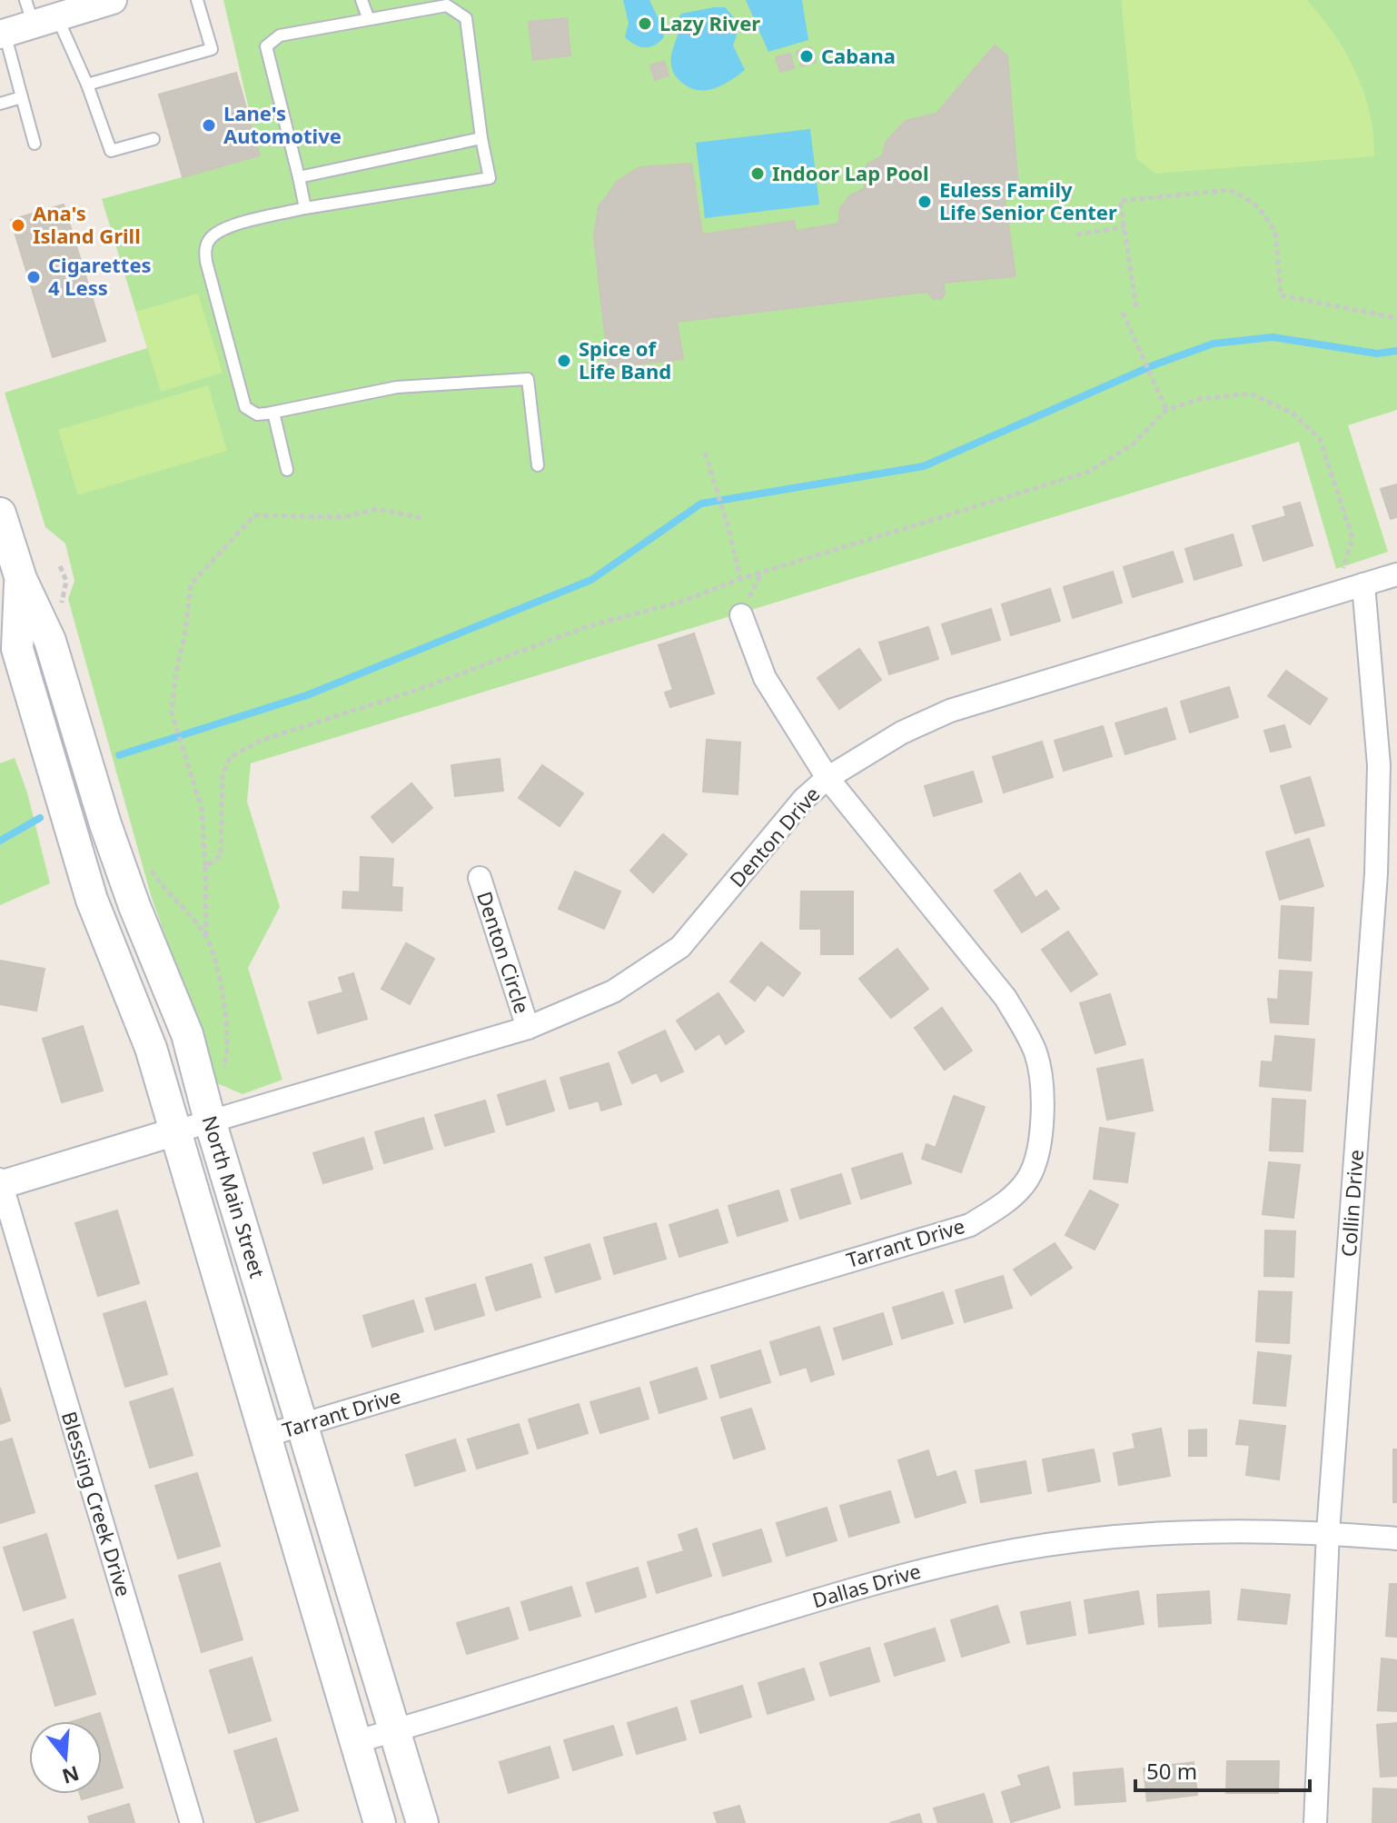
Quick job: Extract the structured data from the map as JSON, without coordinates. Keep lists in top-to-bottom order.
{
  "streets": {
    "main road": ["North Main Street"],
    "street": [
      "Denton Drive",
      "Denton Circle",
      "Collin Drive",
      "Tarrant Drive",
      "Blessing Creek Drive",
      "Dallas Drive"
    ]
  },
  "crossings": [
    ["Denton Drive", "Denton Circle"],
    ["Denton Drive", "North Main Street"],
    ["Denton Drive", "Collin Drive"],
    ["Denton Drive", "Tarrant Drive"],
    ["North Main Street", "Tarrant Drive"],
    ["North Main Street", "Dallas Drive"],
    ["Collin Drive", "Dallas Drive"]
  ],
  "places": [
    "Lazy River",
    "Cabana",
    "Lane's Automotive",
    "Indoor Lap Pool",
    "Euless Family Life Senior Center",
    "Ana's Island Grill",
    "Cigarettes 4 Less",
    "Spice of Life Band"
  ],
  "scale_bar": "50 m",
  "north": "bottom"
}
